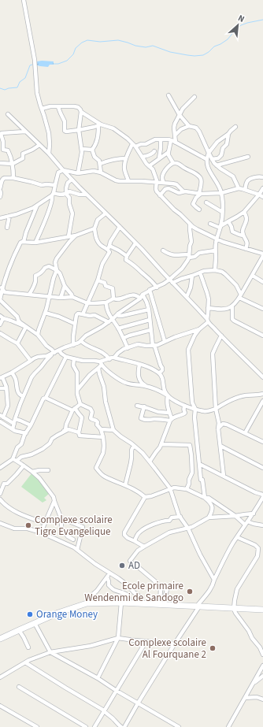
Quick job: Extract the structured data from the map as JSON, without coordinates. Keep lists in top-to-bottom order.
{
  "places": [
    "Complexe scolaire Tigre Evangelique",
    "AD",
    "Ecole primaire Wendenmi de Sandogo",
    "Orange Money",
    "Complexe scolaire Al Fourquane 2"
  ],
  "north": "top right"
}
